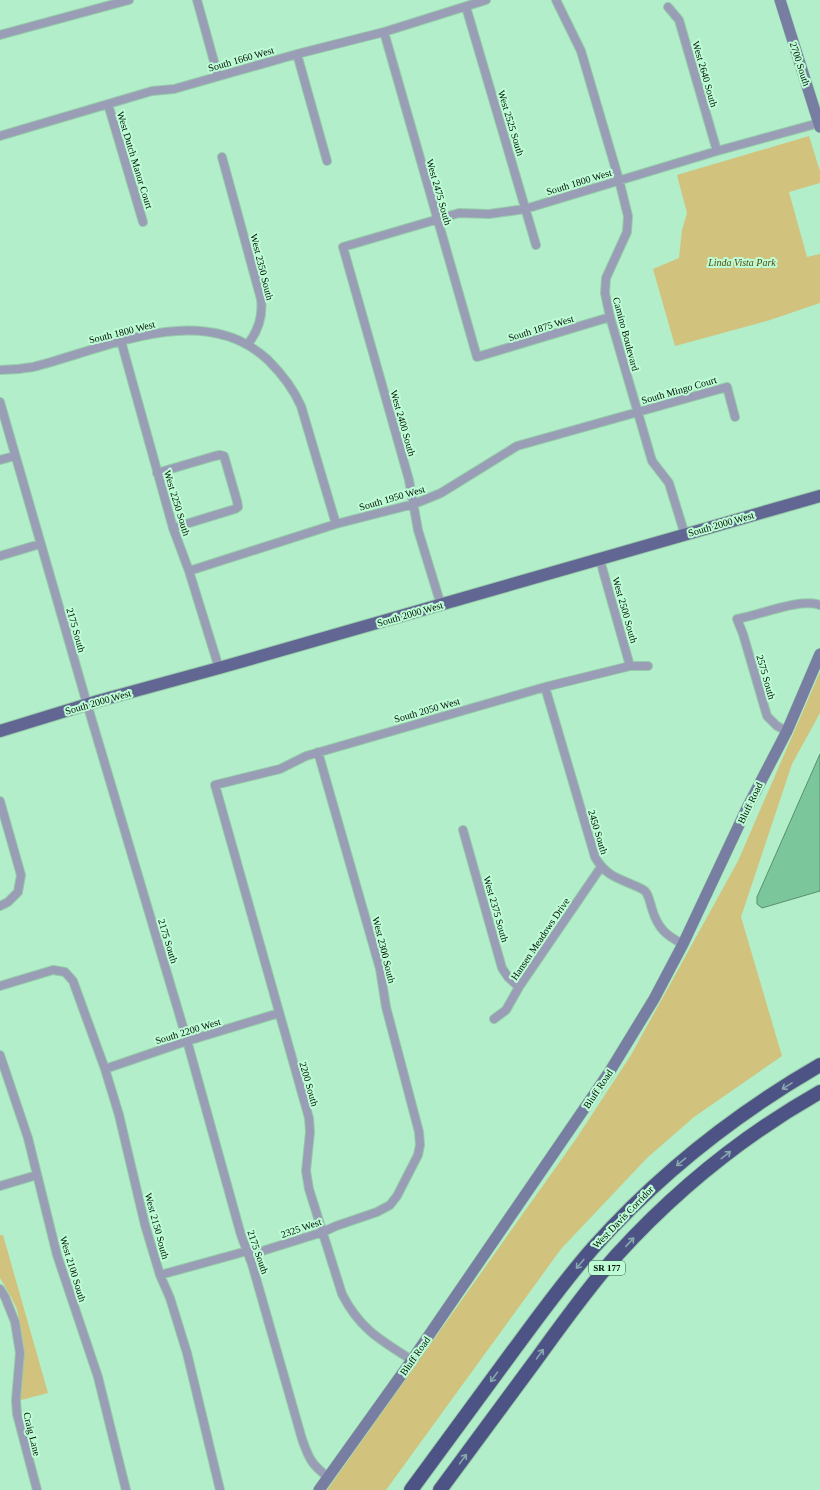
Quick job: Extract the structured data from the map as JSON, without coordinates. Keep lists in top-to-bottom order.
{
  "streets": {
    "highway": ["West Davis Corridor", "SR 177"],
    "main road": ["South 2000 West"],
    "street": [
      "South 1660 West",
      "2700 South",
      "West 2640 South",
      "West 2525 South",
      "West Dutch Manor Court",
      "South 1800 West",
      "West 2475 South",
      "West 2350 South",
      "South 1875 West",
      "Camino Boulevard",
      "South Mingo Court",
      "West 2400 South",
      "South 1950 West",
      "West 2250 South",
      "West 2500 South",
      "2175 South",
      "2575 South",
      "South 2050 West",
      "Bluff Road",
      "2450 South",
      "West 2375 South",
      "Hansen Meadows Drive",
      "West 2300 South",
      "South 2200 West",
      "2200 South",
      "West 2150 South",
      "2325 West",
      "West 2100 South",
      "Craig Lane"
    ]
  },
  "crossings": [
    ["South 1660 West", "West 2525 South"],
    ["South 1660 West", "West Dutch Manor Court"],
    ["South 1660 West", "West 2475 South"],
    ["2700 South", "South 1800 West"],
    ["West 2640 South", "South 1800 West"],
    ["West 2525 South", "South 1800 West"],
    ["South 1800 West", "West 2475 South"],
    ["South 1800 West", "West 2350 South"],
    ["South 1800 West", "Camino Boulevard"],
    ["South 1800 West", "West 2400 South"],
    ["South 1800 West", "West 2250 South"],
    ["West 2475 South", "South 1875 West"],
    ["South 1875 West", "Camino Boulevard"],
    ["Camino Boulevard", "South Mingo Court"],
    ["Camino Boulevard", "South 1950 West"],
    ["Camino Boulevard", "South 2000 West"],
    ["South Mingo Court", "South 1950 West"],
    ["West 2400 South", "South 1950 West"],
    ["West 2400 South", "South 2000 West"],
    ["South 1950 West", "West 2250 South"],
    ["West 2250 South", "South 2000 West"],
    ["South 2000 West", "West 2500 South"],
    ["South 2000 West", "2175 South"],
    ["West 2500 South", "South 2050 West"],
    ["2175 South", "Bluff Road"],
    ["2175 South", "South 2200 West"],
    ["2175 South", "2325 West"],
    ["2575 South", "Bluff Road"],
    ["South 2050 West", "2450 South"],
    ["South 2050 West", "West 2300 South"],
    ["South 2050 West", "2200 South"],
    ["Bluff Road", "2450 South"],
    ["Bluff Road", "2200 South"],
    ["2450 South", "Hansen Meadows Drive"],
    ["West 2375 South", "Hansen Meadows Drive"],
    ["West 2300 South", "2325 West"],
    ["South 2200 West", "2200 South"],
    ["South 2200 West", "West 2150 South"],
    ["2200 South", "2325 West"],
    ["West 2150 South", "2325 West"]
  ],
  "parks": ["Linda Vista Park"]
}
